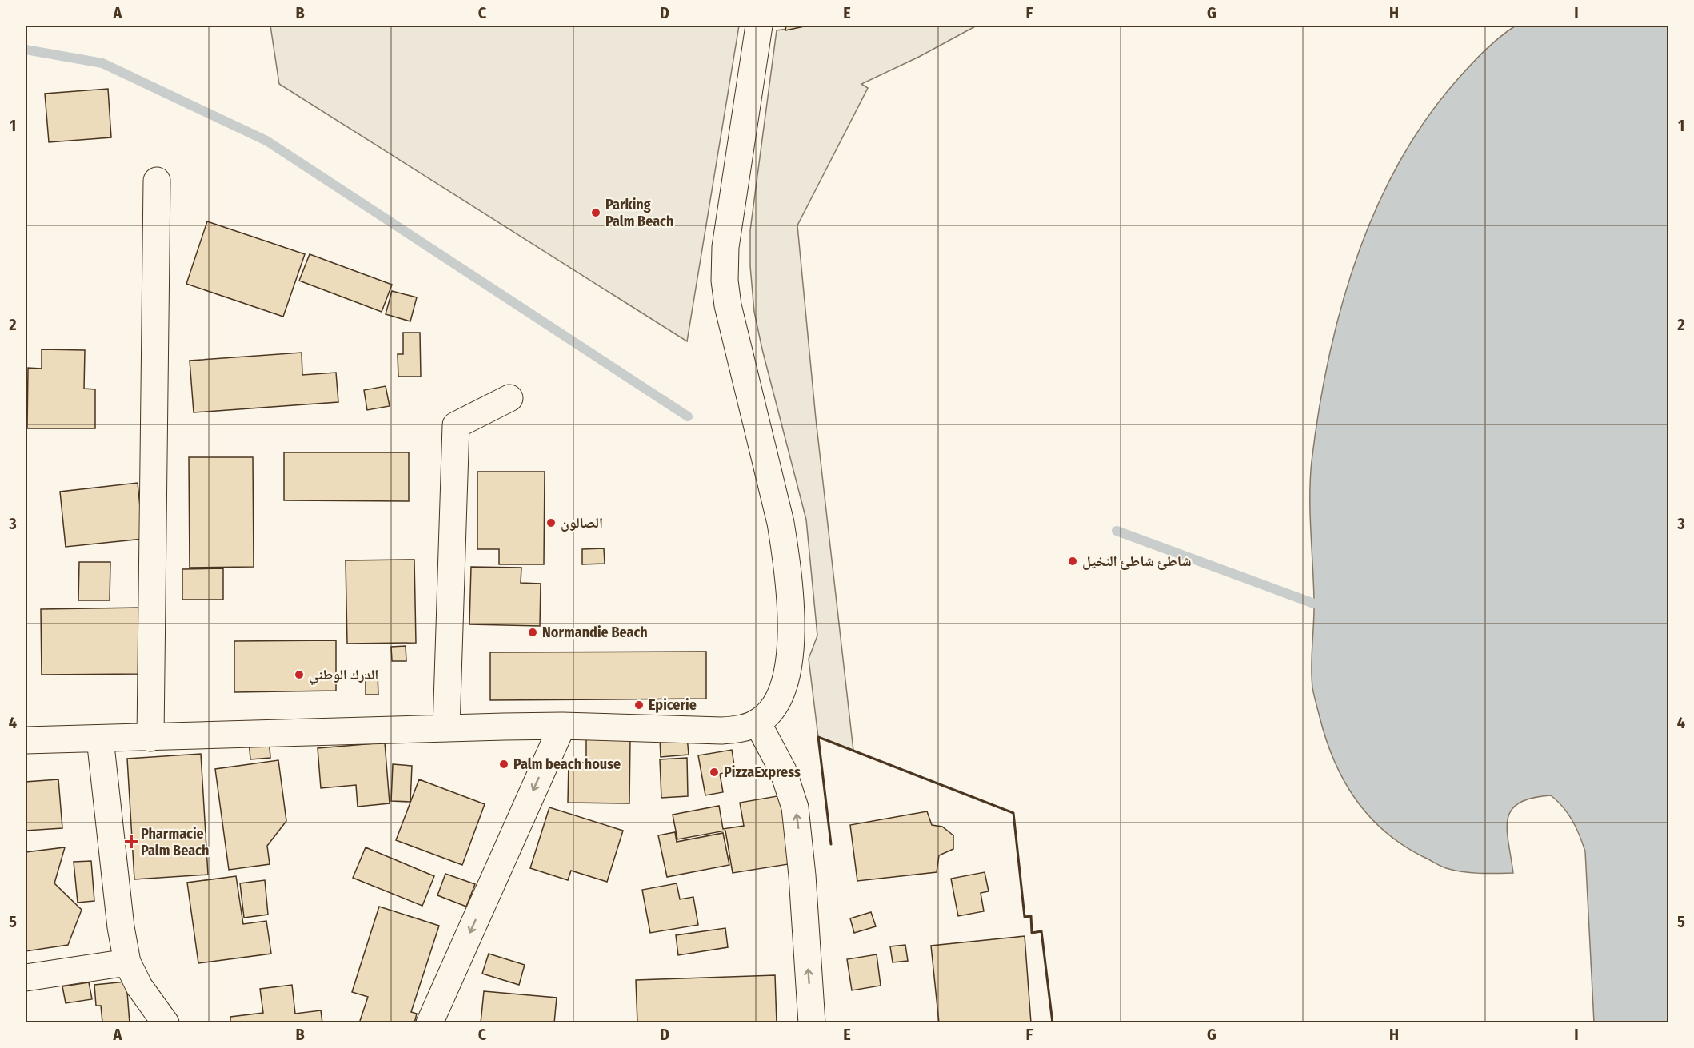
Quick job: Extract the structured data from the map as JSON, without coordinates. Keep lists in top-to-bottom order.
{
  "places": {
    "other": [
      "Parking Palm Beach",
      "الصالون",
      "شاطئ شاطئ النخيل",
      "Normandie Beach",
      "الدرك الوطني",
      "Epicerie",
      "Palm beach house",
      "PizzaExpress"
    ],
    "health": ["Pharmacie Palm Beach"]
  },
  "grid": {
    "columns": [
      "A",
      "B",
      "C",
      "D",
      "E",
      "F",
      "G",
      "H",
      "I"
    ],
    "rows": [
      "1",
      "2",
      "3",
      "4",
      "5"
    ]
  }
}
